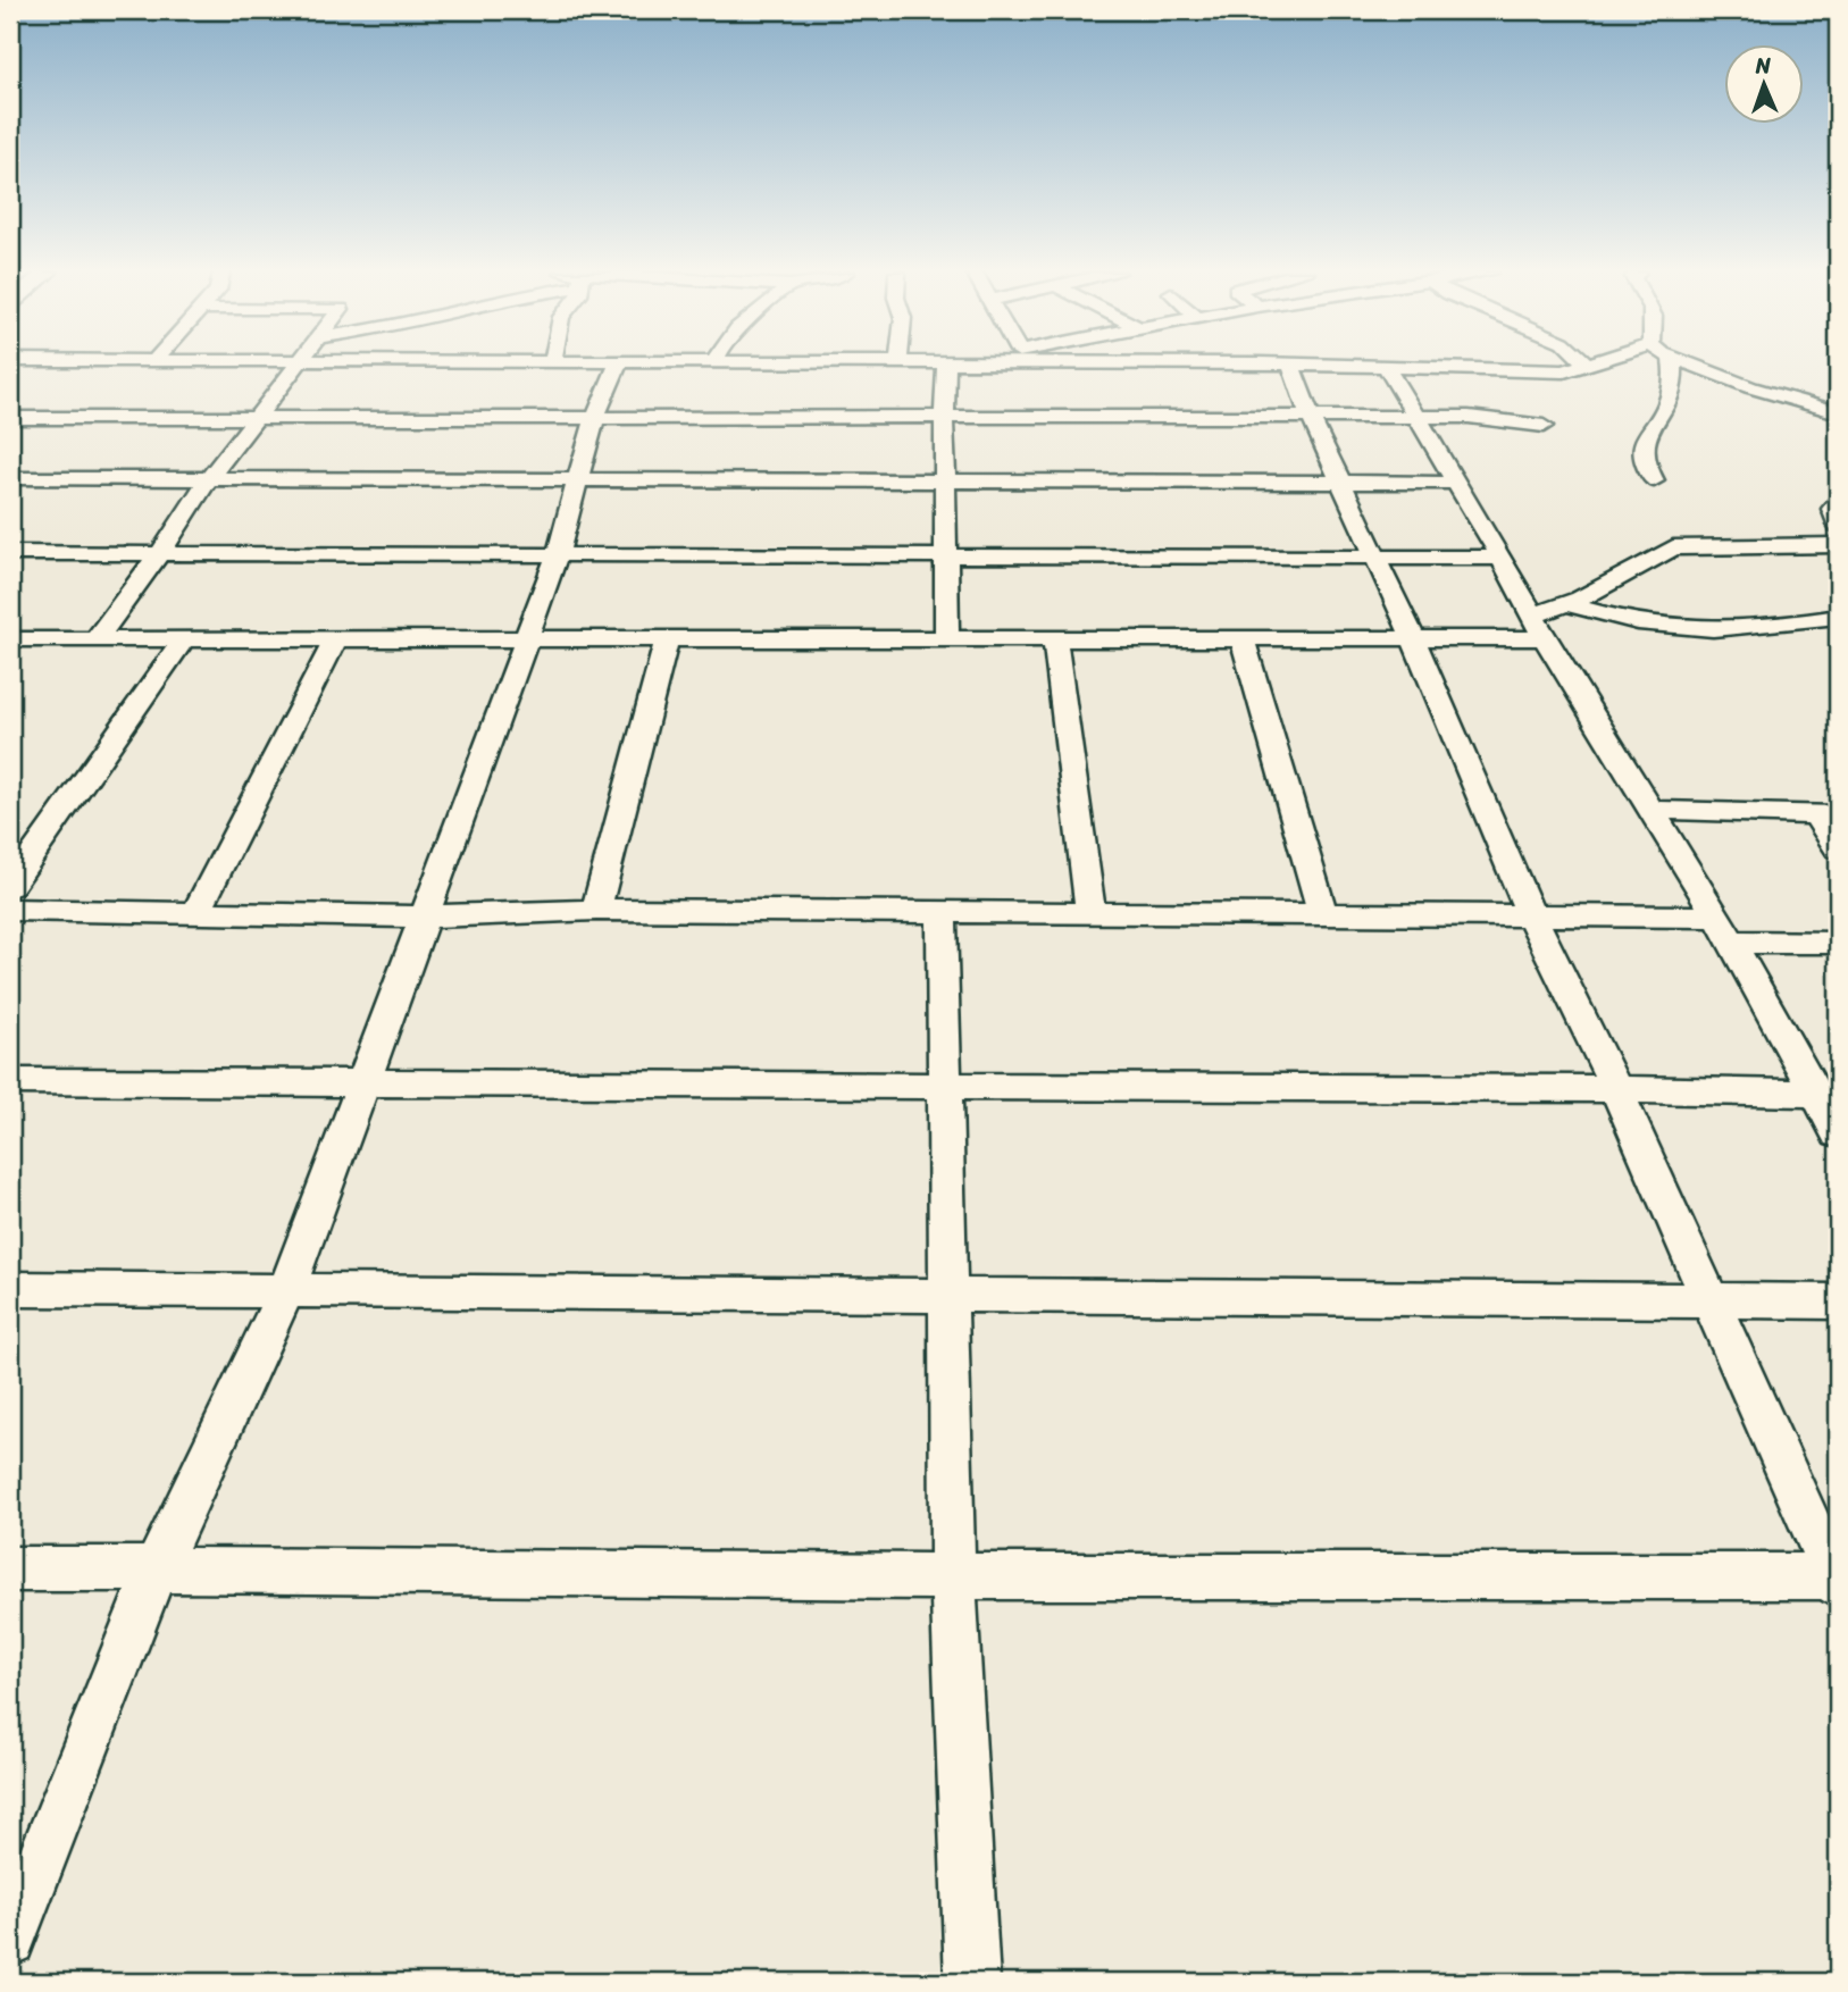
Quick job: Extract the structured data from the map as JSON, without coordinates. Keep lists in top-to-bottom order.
{
  "north": "top"
}
